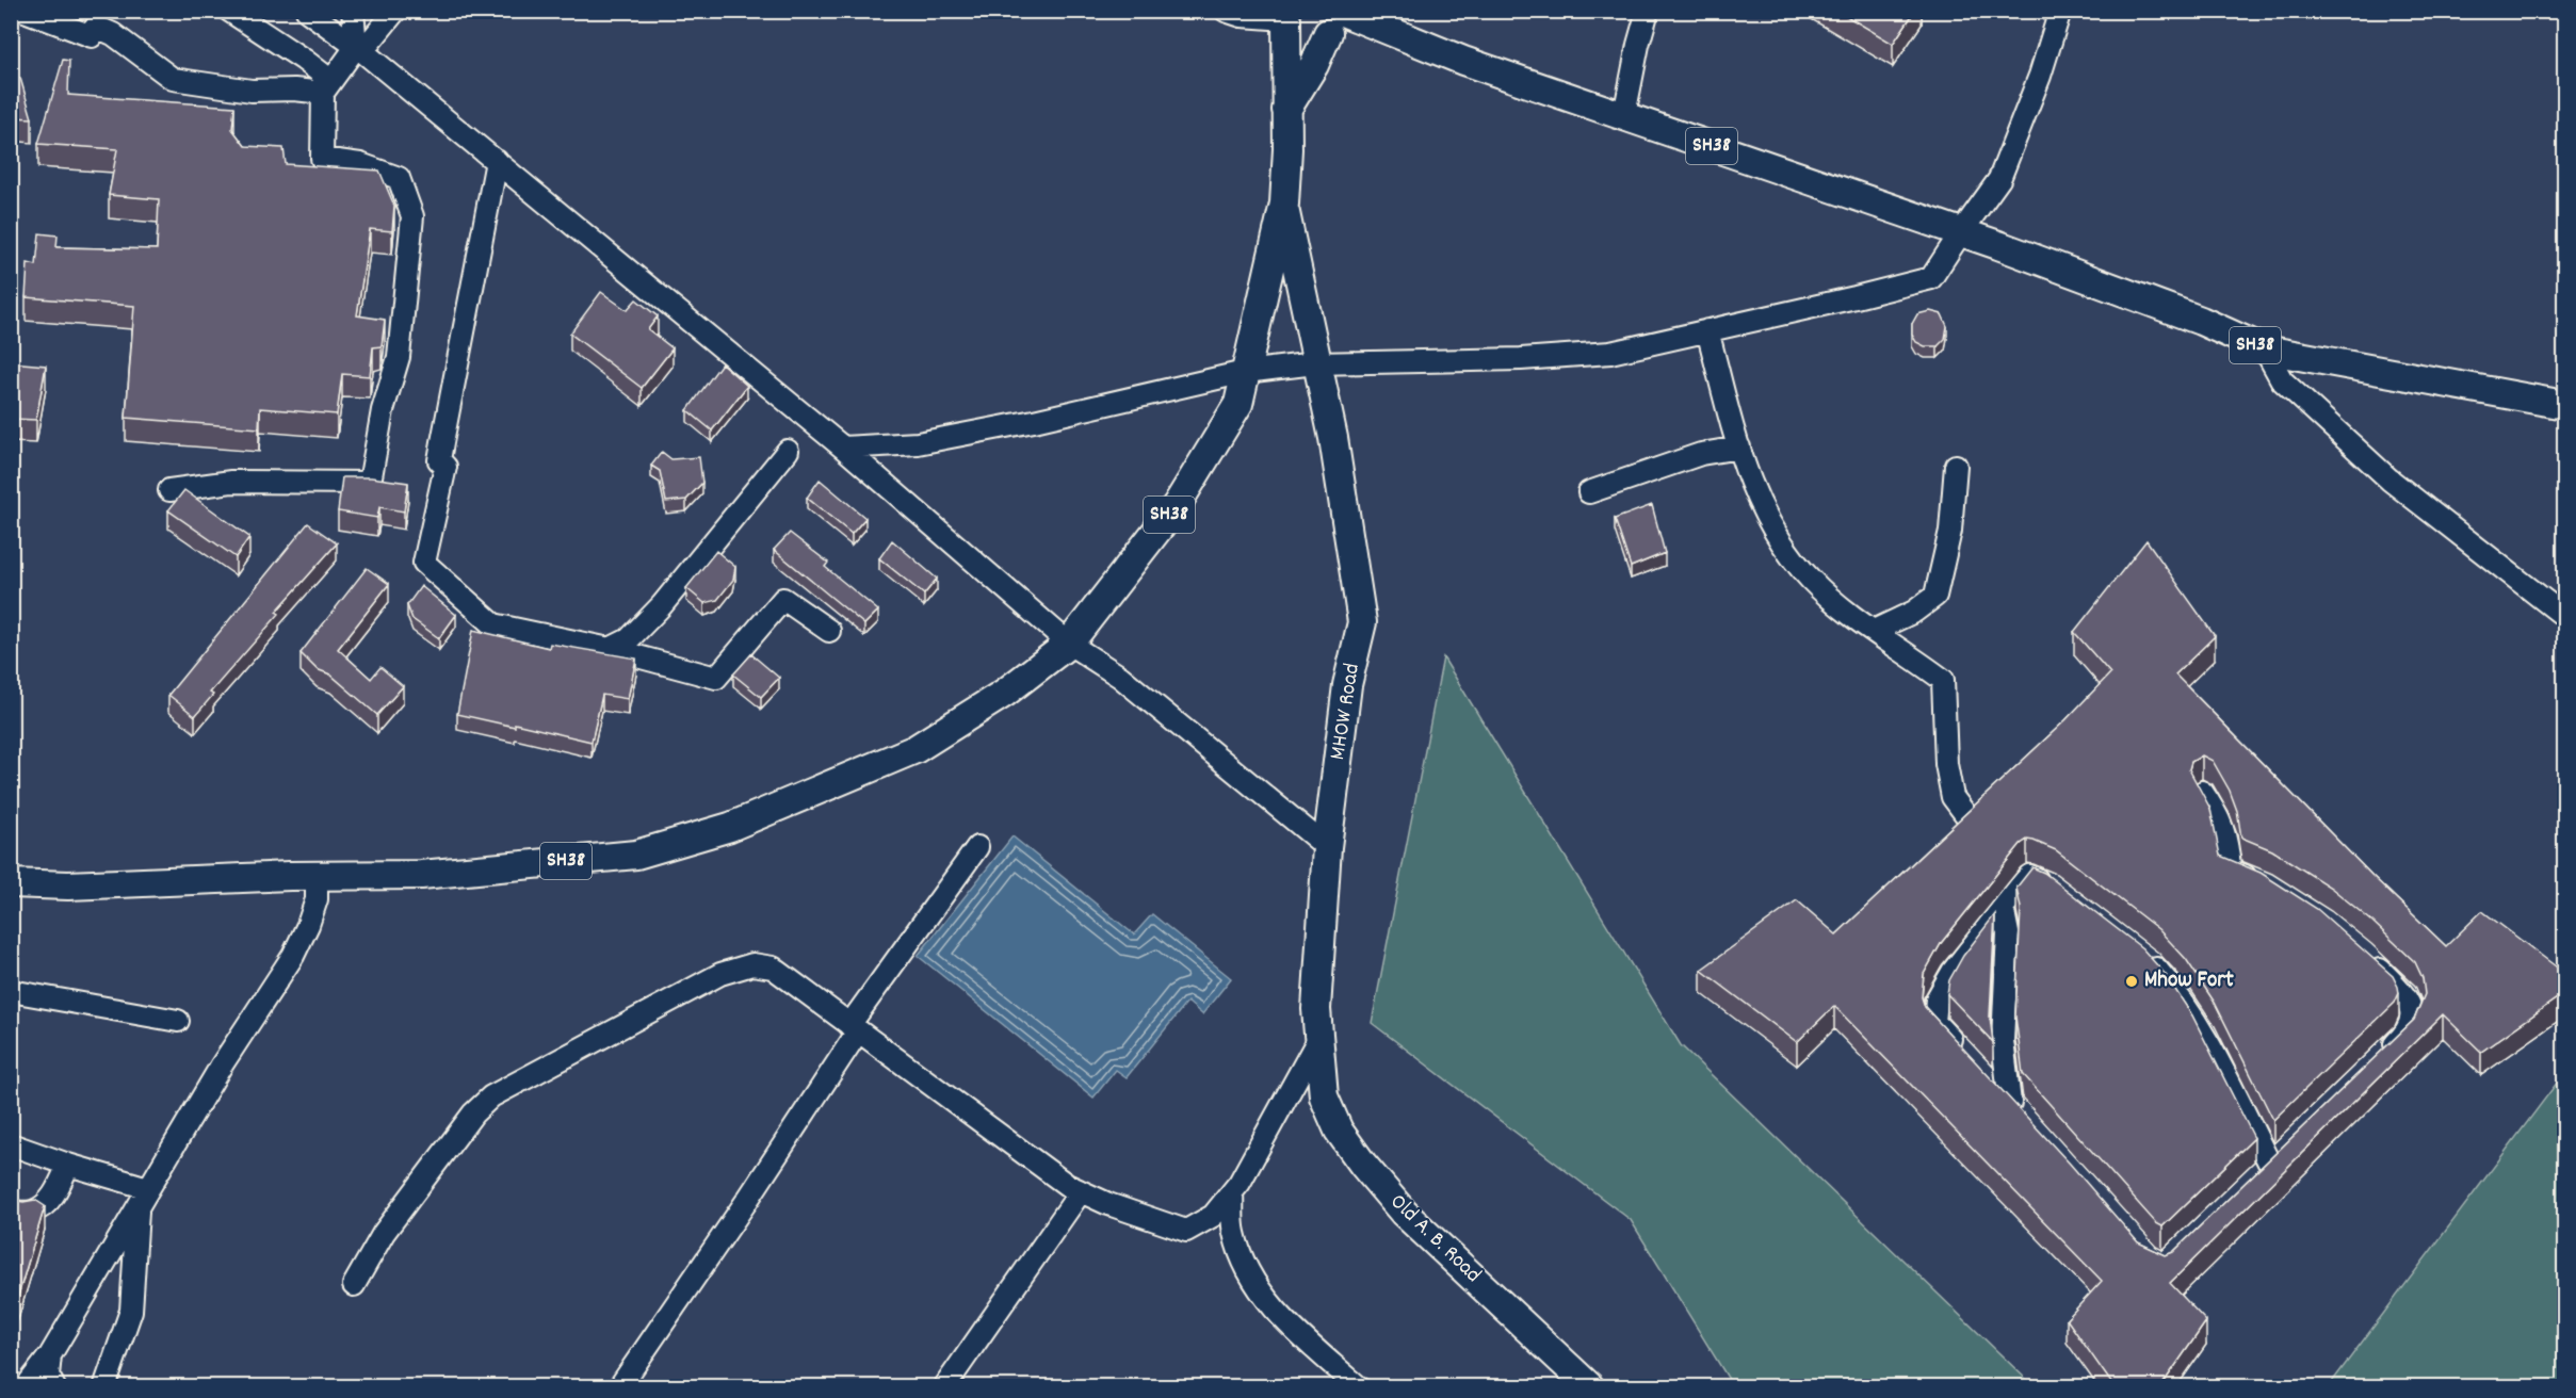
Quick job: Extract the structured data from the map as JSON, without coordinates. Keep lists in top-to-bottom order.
{
  "streets": {
    "main road": ["SH38", "MHOW Road", "Old A. B. Road"]
  },
  "crossings": [
    ["SH38", "MHOW Road"],
    ["MHOW Road", "Old A. B. Road"]
  ],
  "places": ["Mhow Fort"]
}
